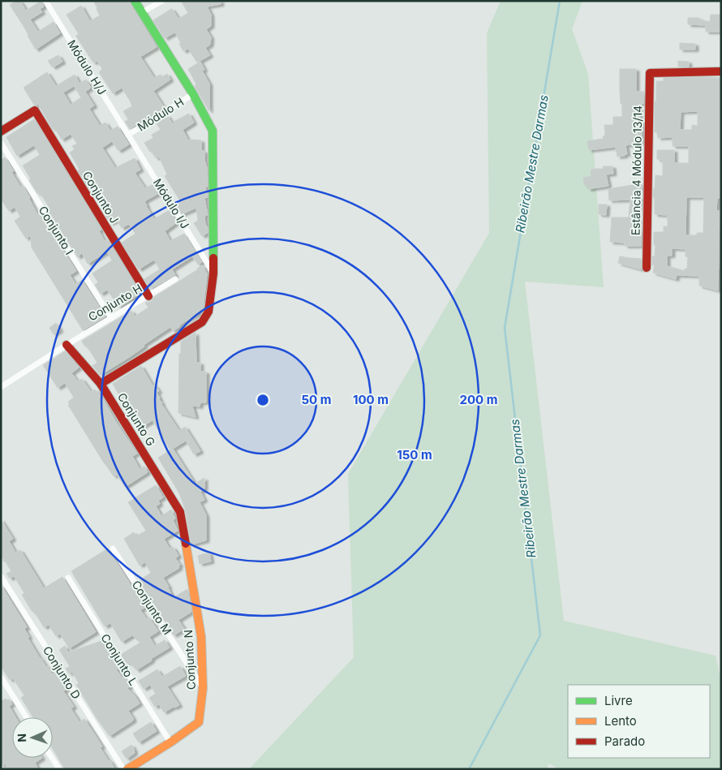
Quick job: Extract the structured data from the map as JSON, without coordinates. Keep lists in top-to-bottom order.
{
  "streets": {
    "street": [
      "Módulo H/J",
      "Módulo H",
      "Estância 4 Módulo 13/14",
      "Conjunto J",
      "Módulo I/J",
      "Conjunto I",
      "Conjunto H",
      "Conjunto G",
      "Conjunto M",
      "Conjunto L",
      "Conjunto N",
      "Conjunto D"
    ]
  },
  "crossings": [
    ["Módulo H/J", "Módulo H"],
    ["Módulo H/J", "Módulo I/J"],
    ["Módulo H", "Módulo I/J"],
    ["Conjunto J", "Conjunto H"],
    ["Conjunto I", "Conjunto H"],
    ["Conjunto H", "Conjunto G"],
    ["Conjunto G", "Conjunto N"],
    ["Conjunto M", "Conjunto N"],
    ["Conjunto L", "Conjunto N"]
  ],
  "water": ["Ribeirão Mestre Darmas"],
  "legend": ["Livre", "Lento", "Parado"],
  "north": "left",
  "rings": [
    "50 m",
    "100 m",
    "200 m",
    "150 m"
  ]
}
